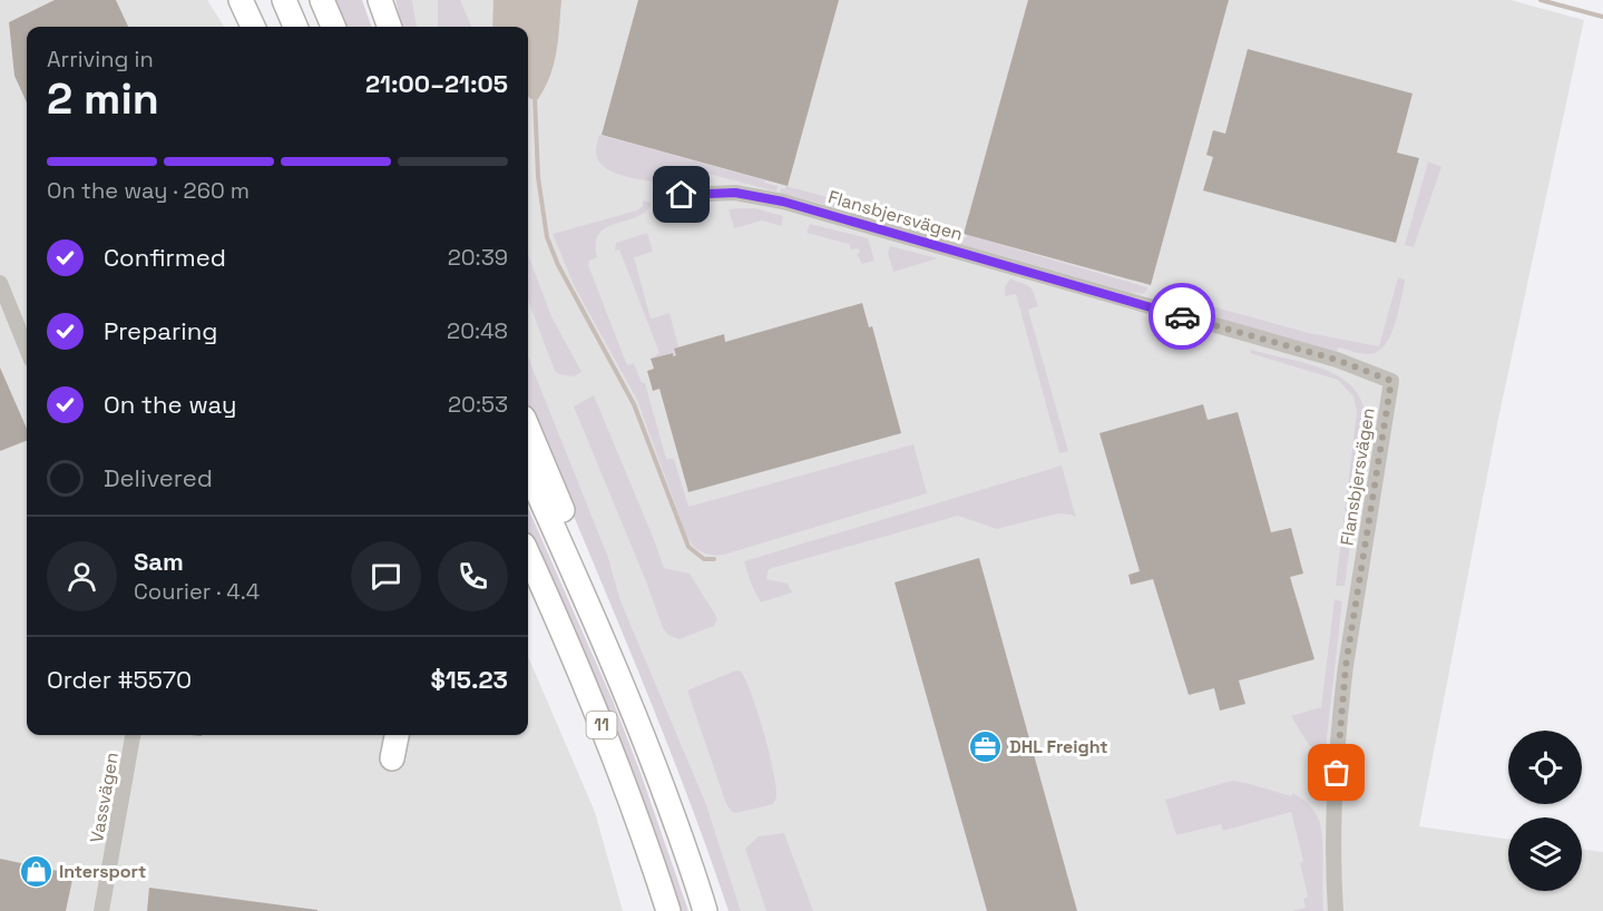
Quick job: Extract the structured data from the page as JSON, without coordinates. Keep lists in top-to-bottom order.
{
  "streets": {
    "highway": ["11"],
    "street": ["Flansbjersvägen", "Vassvägen"]
  },
  "places": {
    "office": ["DHL Freight"],
    "shop": ["Intersport"]
  },
  "page": {
    "heading": ["2 min", "Arriving in", "21:00–21:05"],
    "panel": [
      "Sam",
      "Courier · 4.4",
      "Order #5570",
      "$15.23"
    ],
    "bar": "On the way · 260 m",
    "list": [
      ["Confirmed", "20:39"],
      ["Preparing", "20:48"],
      ["On the way", "20:53"],
      "Delivered"
    ]
  }
}
